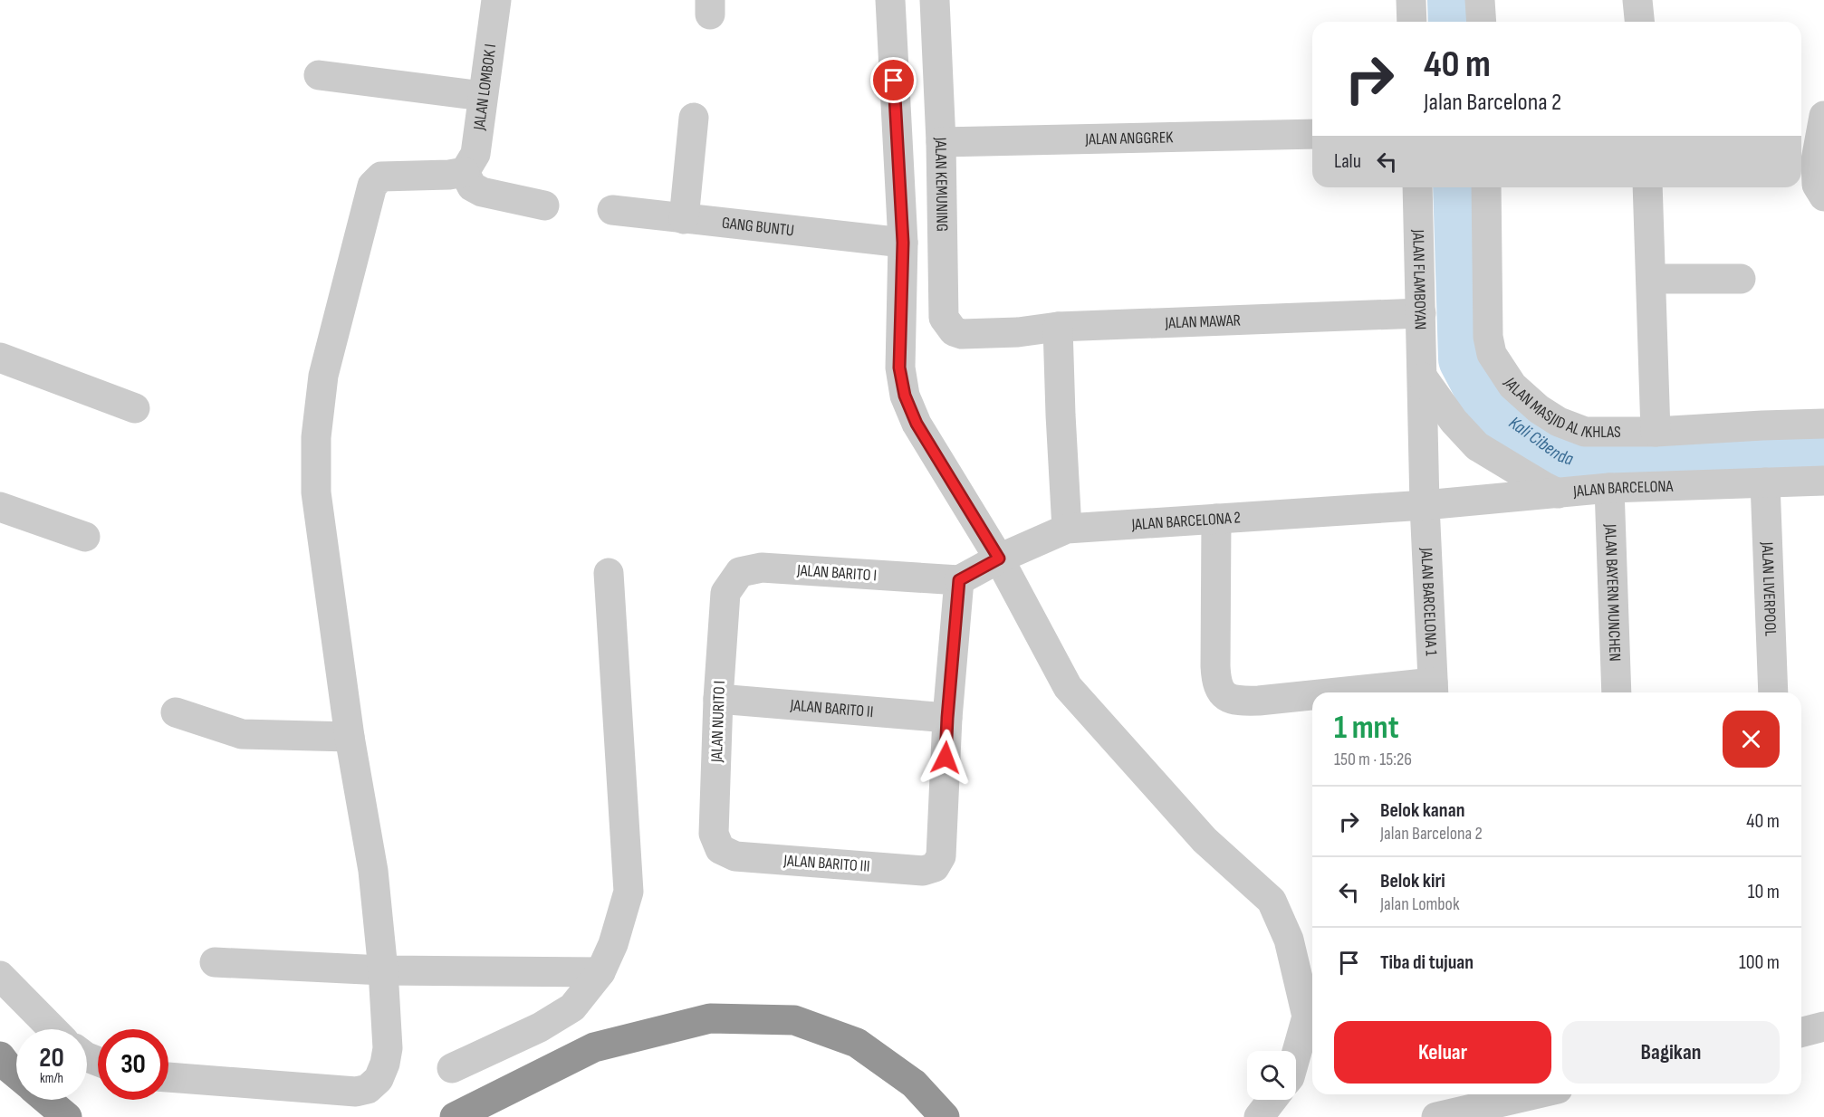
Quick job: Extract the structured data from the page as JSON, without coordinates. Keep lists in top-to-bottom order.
{
  "streets": {
    "street": [
      "JALAN LOMBOK I",
      "JALAN ANGGREK",
      "JALAN KEMUNING",
      "GANG BUNTU",
      "JALAN FLAMBOYAN",
      "JALAN MAWAR",
      "JALAN MASJID AL IKHLAS",
      "JALAN BARCELONA",
      "JALAN BARCELONA 2",
      "JALAN BARITO I",
      "JALAN LIVERPOOL",
      "JALAN BAYERN MUNCHEN",
      "JALAN BARCELONA 1",
      "JALAN BARITO II",
      "JALAN NURITO I",
      "JALAN BARITO III"
    ]
  },
  "crossings": [
    ["JALAN ANGGREK", "JALAN KEMUNING"],
    ["JALAN KEMUNING", "JALAN MAWAR"],
    ["JALAN FLAMBOYAN", "JALAN MAWAR"],
    ["JALAN FLAMBOYAN", "JALAN BARCELONA"],
    ["JALAN FLAMBOYAN", "JALAN BARCELONA 2"],
    ["JALAN FLAMBOYAN", "JALAN BARCELONA 1"],
    ["JALAN BARCELONA", "JALAN BARCELONA 2"],
    ["JALAN BARCELONA", "JALAN LIVERPOOL"],
    ["JALAN BARCELONA", "JALAN BAYERN MUNCHEN"],
    ["JALAN BARCELONA", "JALAN BARCELONA 1"],
    ["JALAN BARCELONA 2", "JALAN BARITO I"],
    ["JALAN BARCELONA 2", "JALAN BARCELONA 1"],
    ["JALAN BARITO I", "JALAN NURITO I"],
    ["JALAN BARITO II", "JALAN NURITO I"],
    ["JALAN BARITO II", "JALAN BARITO III"],
    ["JALAN NURITO I", "JALAN BARITO III"]
  ],
  "water": ["Kali Cibenda"],
  "page": {
    "turn": ["40 m", "Jalan Barcelona 2"],
    "then": "Lalu",
    "heading": ["1 mnt", "150 m · 15:26"],
    "list": [
      {
        "name": "Belok kanan",
        "note": "Jalan Barcelona 2",
        "value": "40 m"
      },
      {
        "name": "Belok kiri",
        "note": "Jalan Lombok",
        "value": "10 m"
      },
      {
        "name": "Tiba di tujuan",
        "value": "100 m"
      }
    ],
    "buttons": ["Keluar", "Bagikan"],
    "speed": "20 km/h",
    "limit": "30"
  }
}
